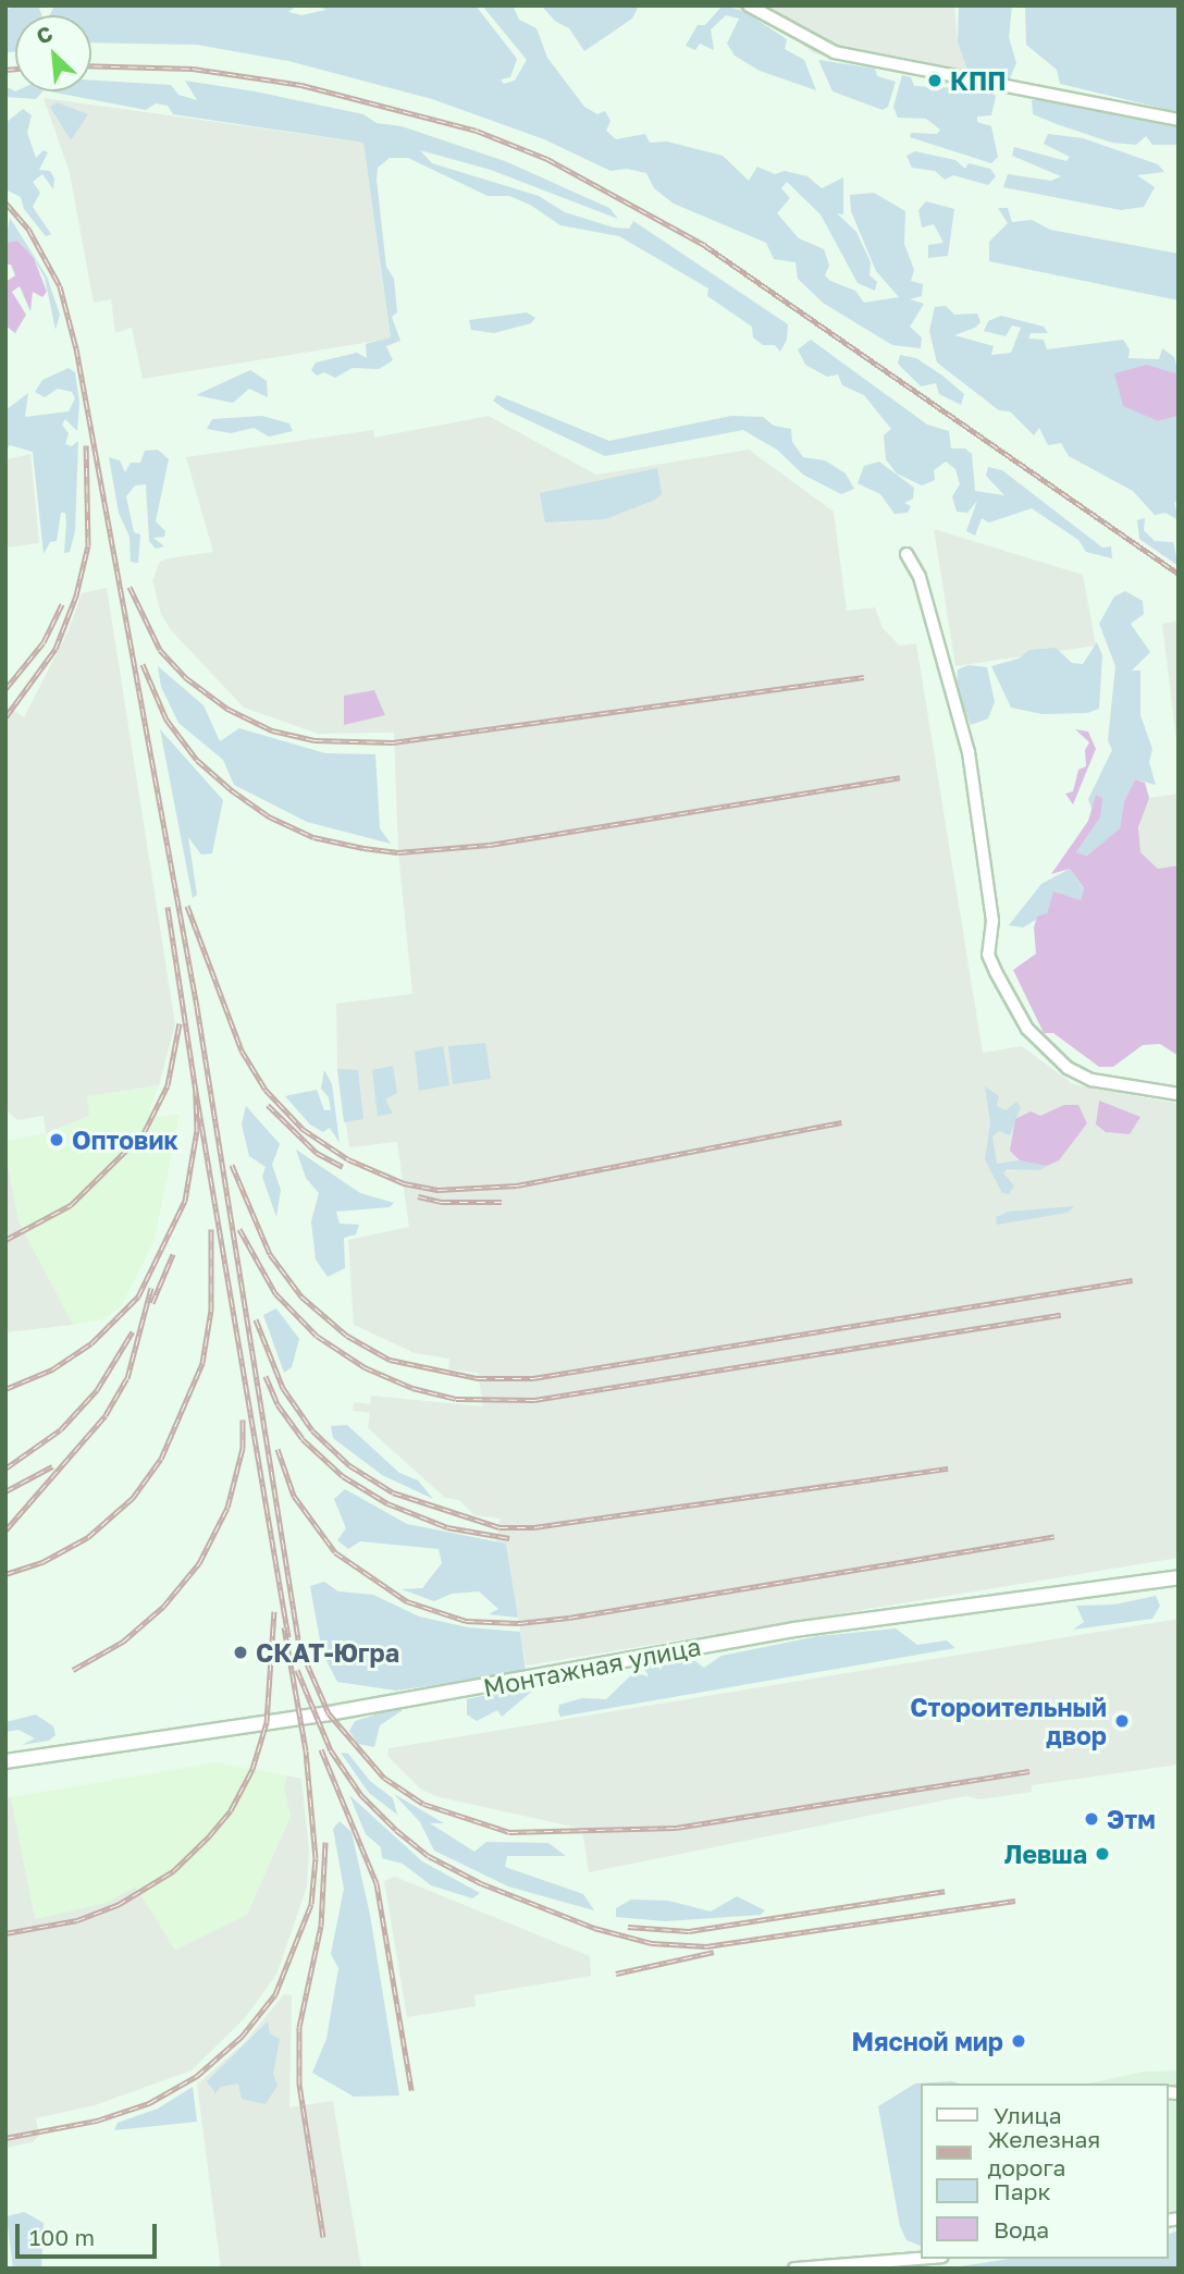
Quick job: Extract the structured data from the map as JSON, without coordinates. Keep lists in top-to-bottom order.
{
  "streets": {
    "street": ["Монтажная улица"]
  },
  "places": [
    "КПП",
    "Оптовик",
    "СКАТ-Югра",
    "Стороительный двор",
    "Этм",
    "Левша",
    "Мясной мир"
  ],
  "legend": [
    "Улица",
    "Железная дорога",
    "Парк",
    "Вода"
  ],
  "scale_bar": "100 m",
  "north": "top left"
}
